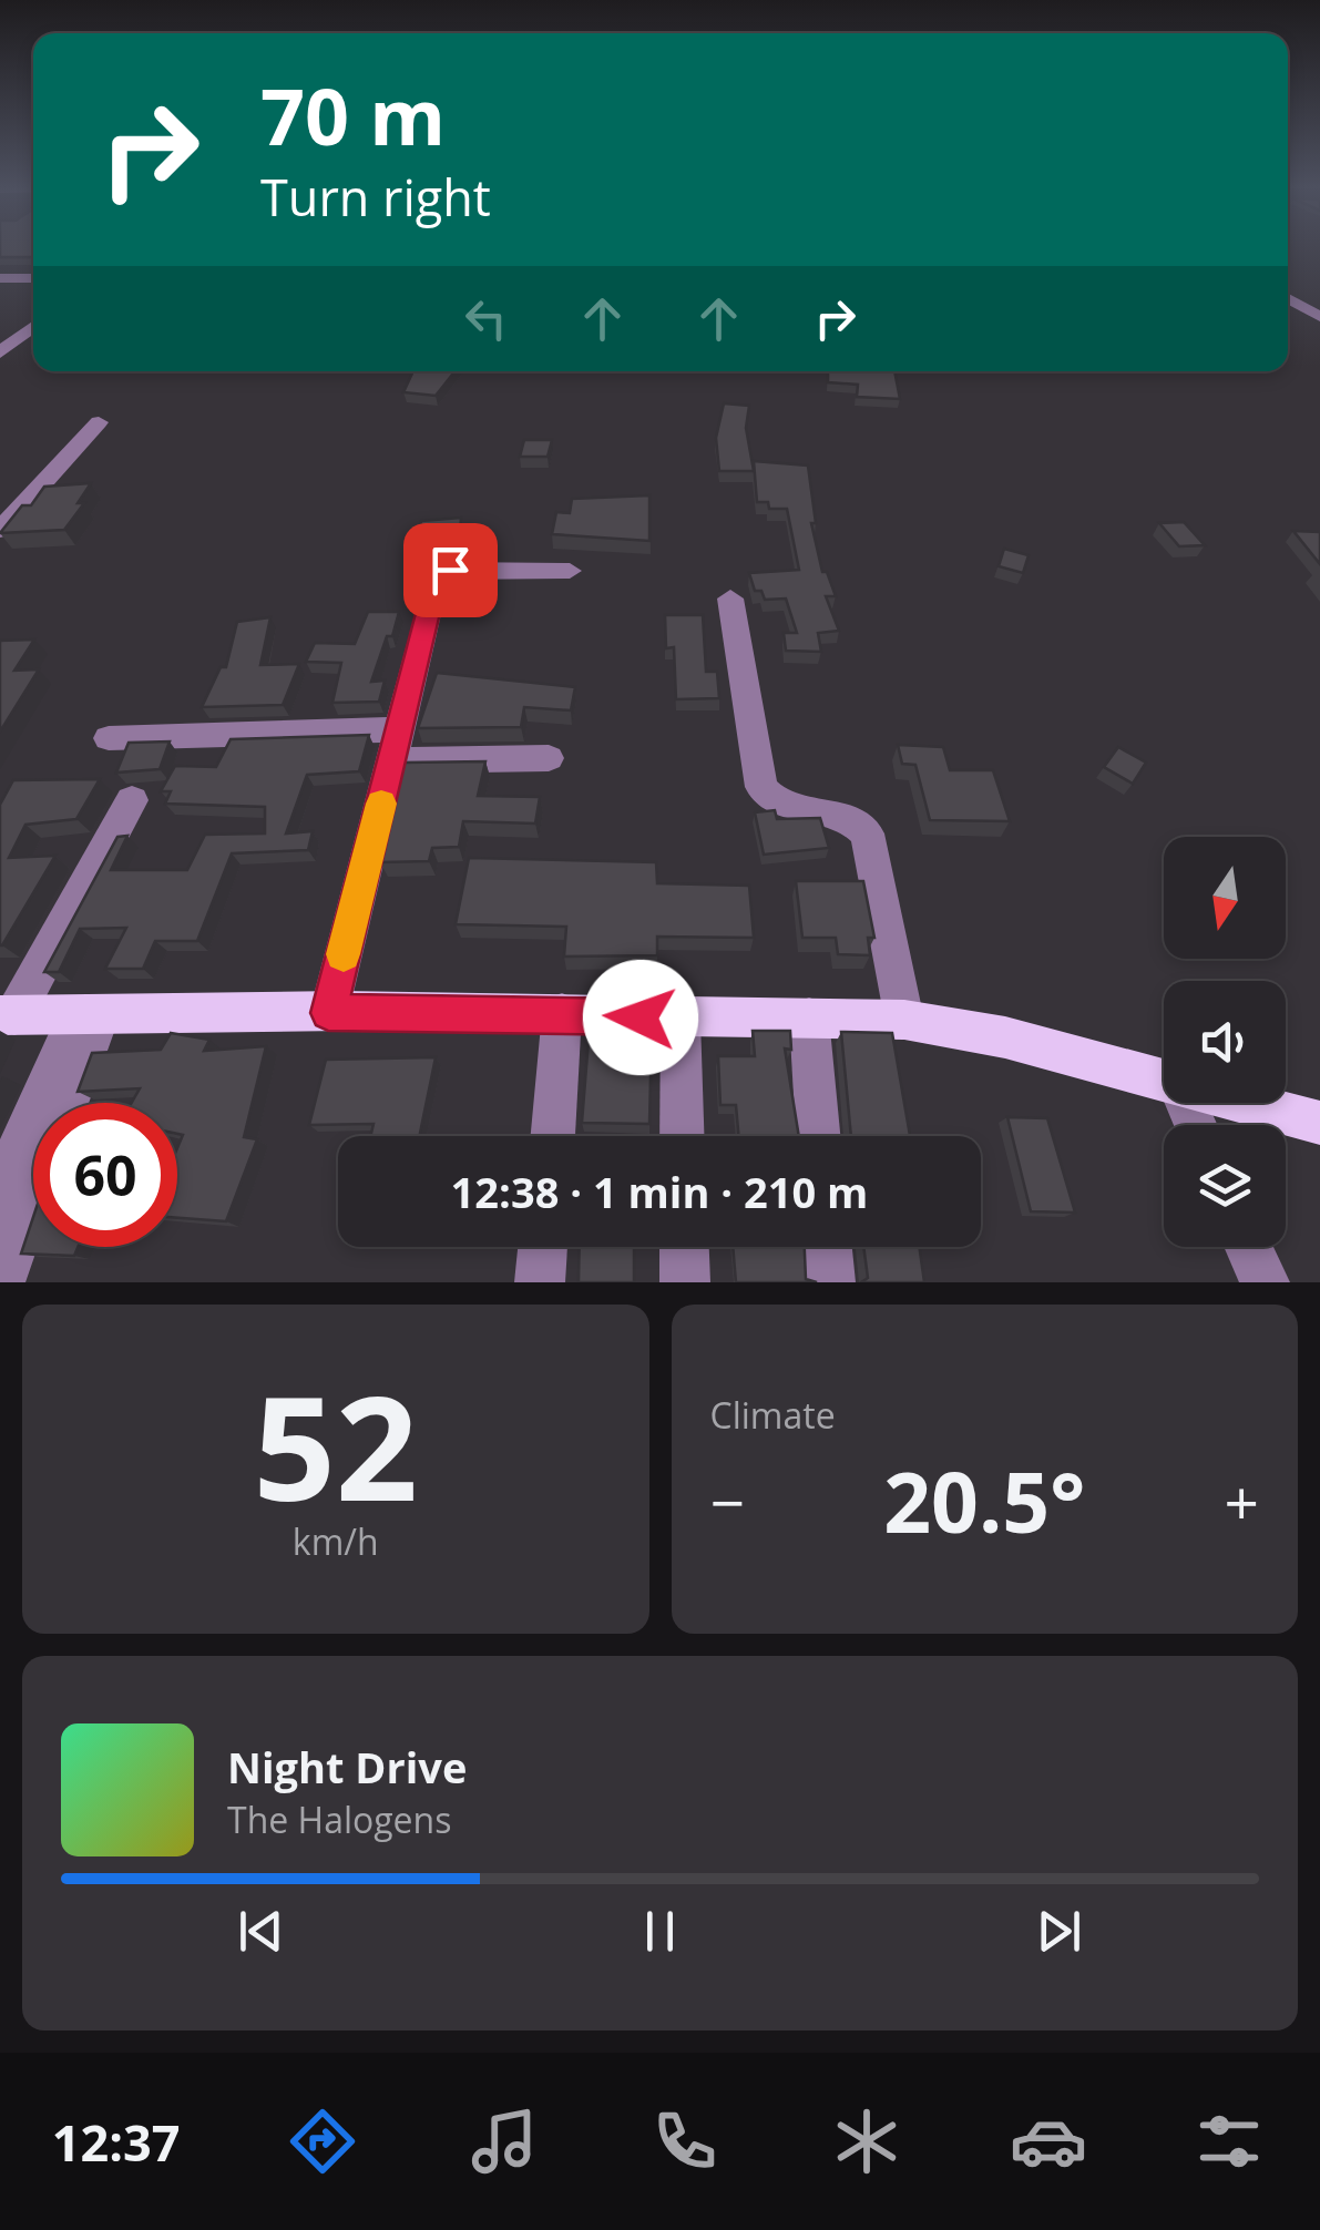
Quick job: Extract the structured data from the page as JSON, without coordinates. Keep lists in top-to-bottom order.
{
  "north": "bottom",
  "page": {
    "turn": ["70 m", "Turn right"],
    "limit": "60",
    "trip": "12:38 · 1 min · 210 m",
    "tile": [
      ["52", "km/h"],
      "Climate"
    ],
    "heat": ["−", "20.5°", "+"],
    "song": ["Night Drive", "The Halogens"],
    "tabs": "12:37"
  }
}
